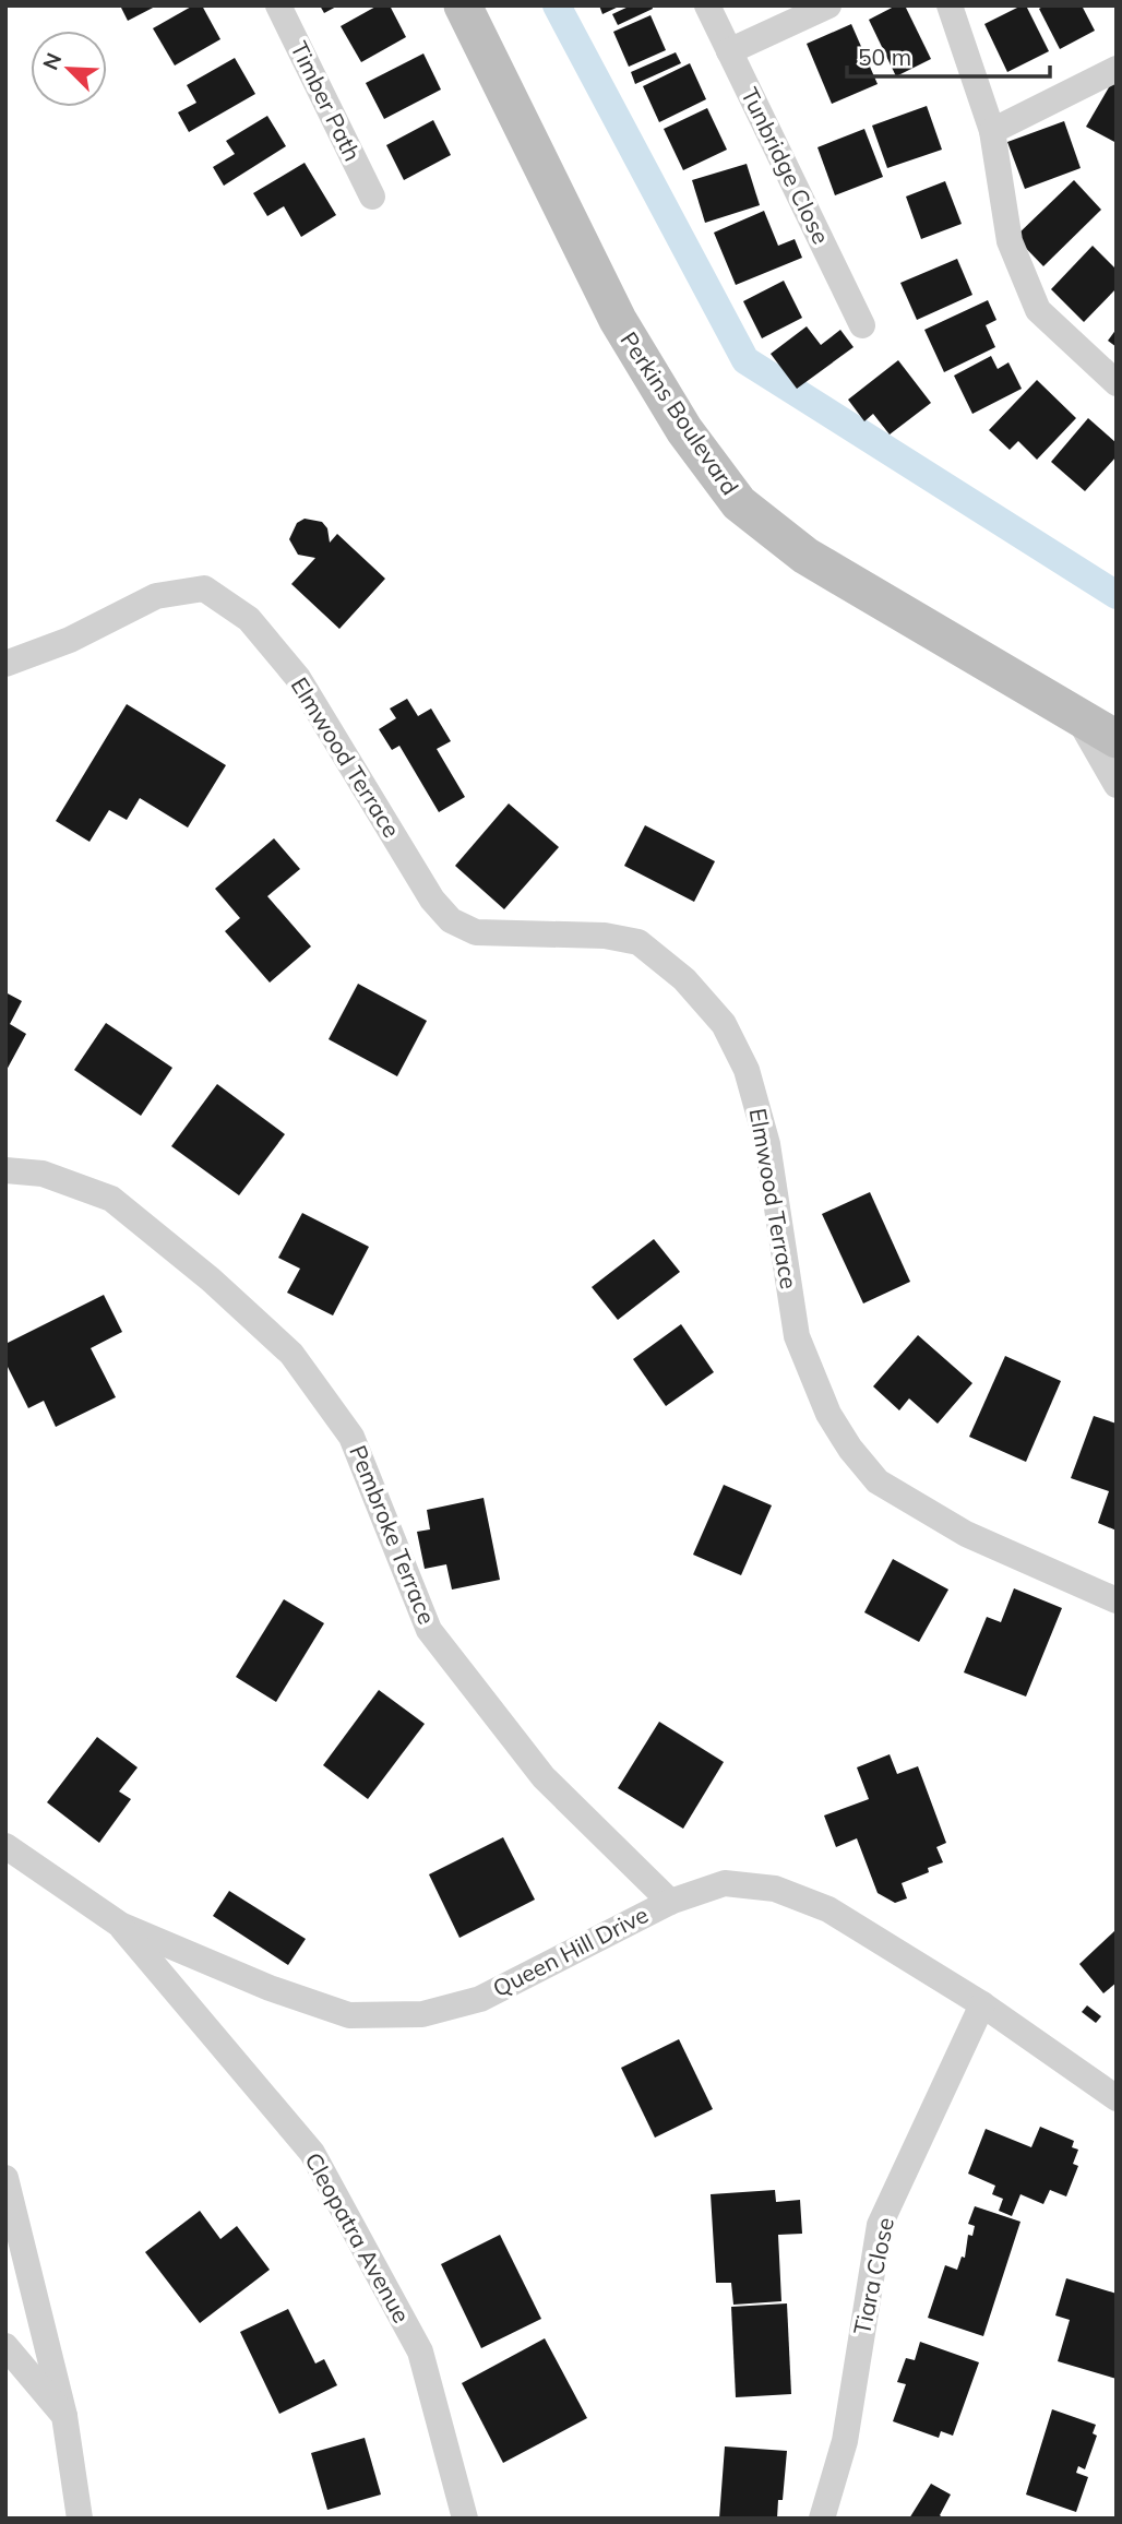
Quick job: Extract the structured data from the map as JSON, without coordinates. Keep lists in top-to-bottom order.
{
  "streets": {
    "street": [
      "Timber Path",
      "Tunbridge Close",
      "Perkins Boulevard",
      "Elmwood Terrace",
      "Pembroke Terrace",
      "Queen Hill Drive",
      "Cleopatra Avenue",
      "Tiara Close"
    ]
  },
  "crossings": [
    ["Pembroke Terrace", "Queen Hill Drive"],
    ["Queen Hill Drive", "Cleopatra Avenue"],
    ["Queen Hill Drive", "Tiara Close"]
  ],
  "scale_bar": "50 m",
  "north": "top left"
}
